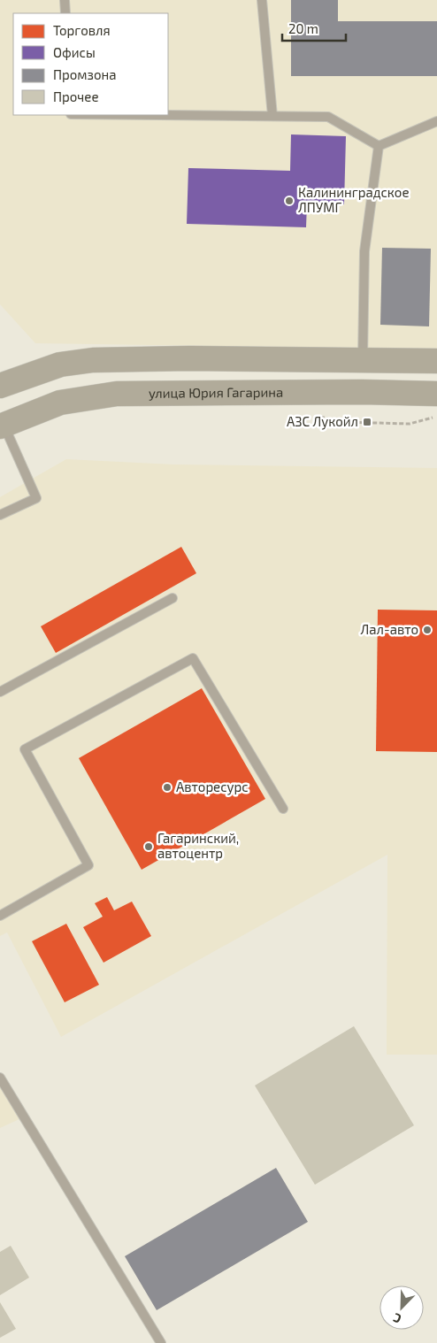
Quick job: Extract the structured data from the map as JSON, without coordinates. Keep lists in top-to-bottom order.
{
  "streets": {
    "main road": ["улица Юрия Гагарина"]
  },
  "places": {
    "other": [
      "Калининградское ЛПУМГ",
      "Лал-авто",
      "Авторесурс",
      "Гагаринский, автоцентр"
    ],
    "transit": ["АЗС Лукойл"]
  },
  "legend": [
    "Торговля",
    "Офисы",
    "Промзона",
    "Прочее"
  ],
  "scale_bar": "20 m",
  "north": "bottom left"
}
